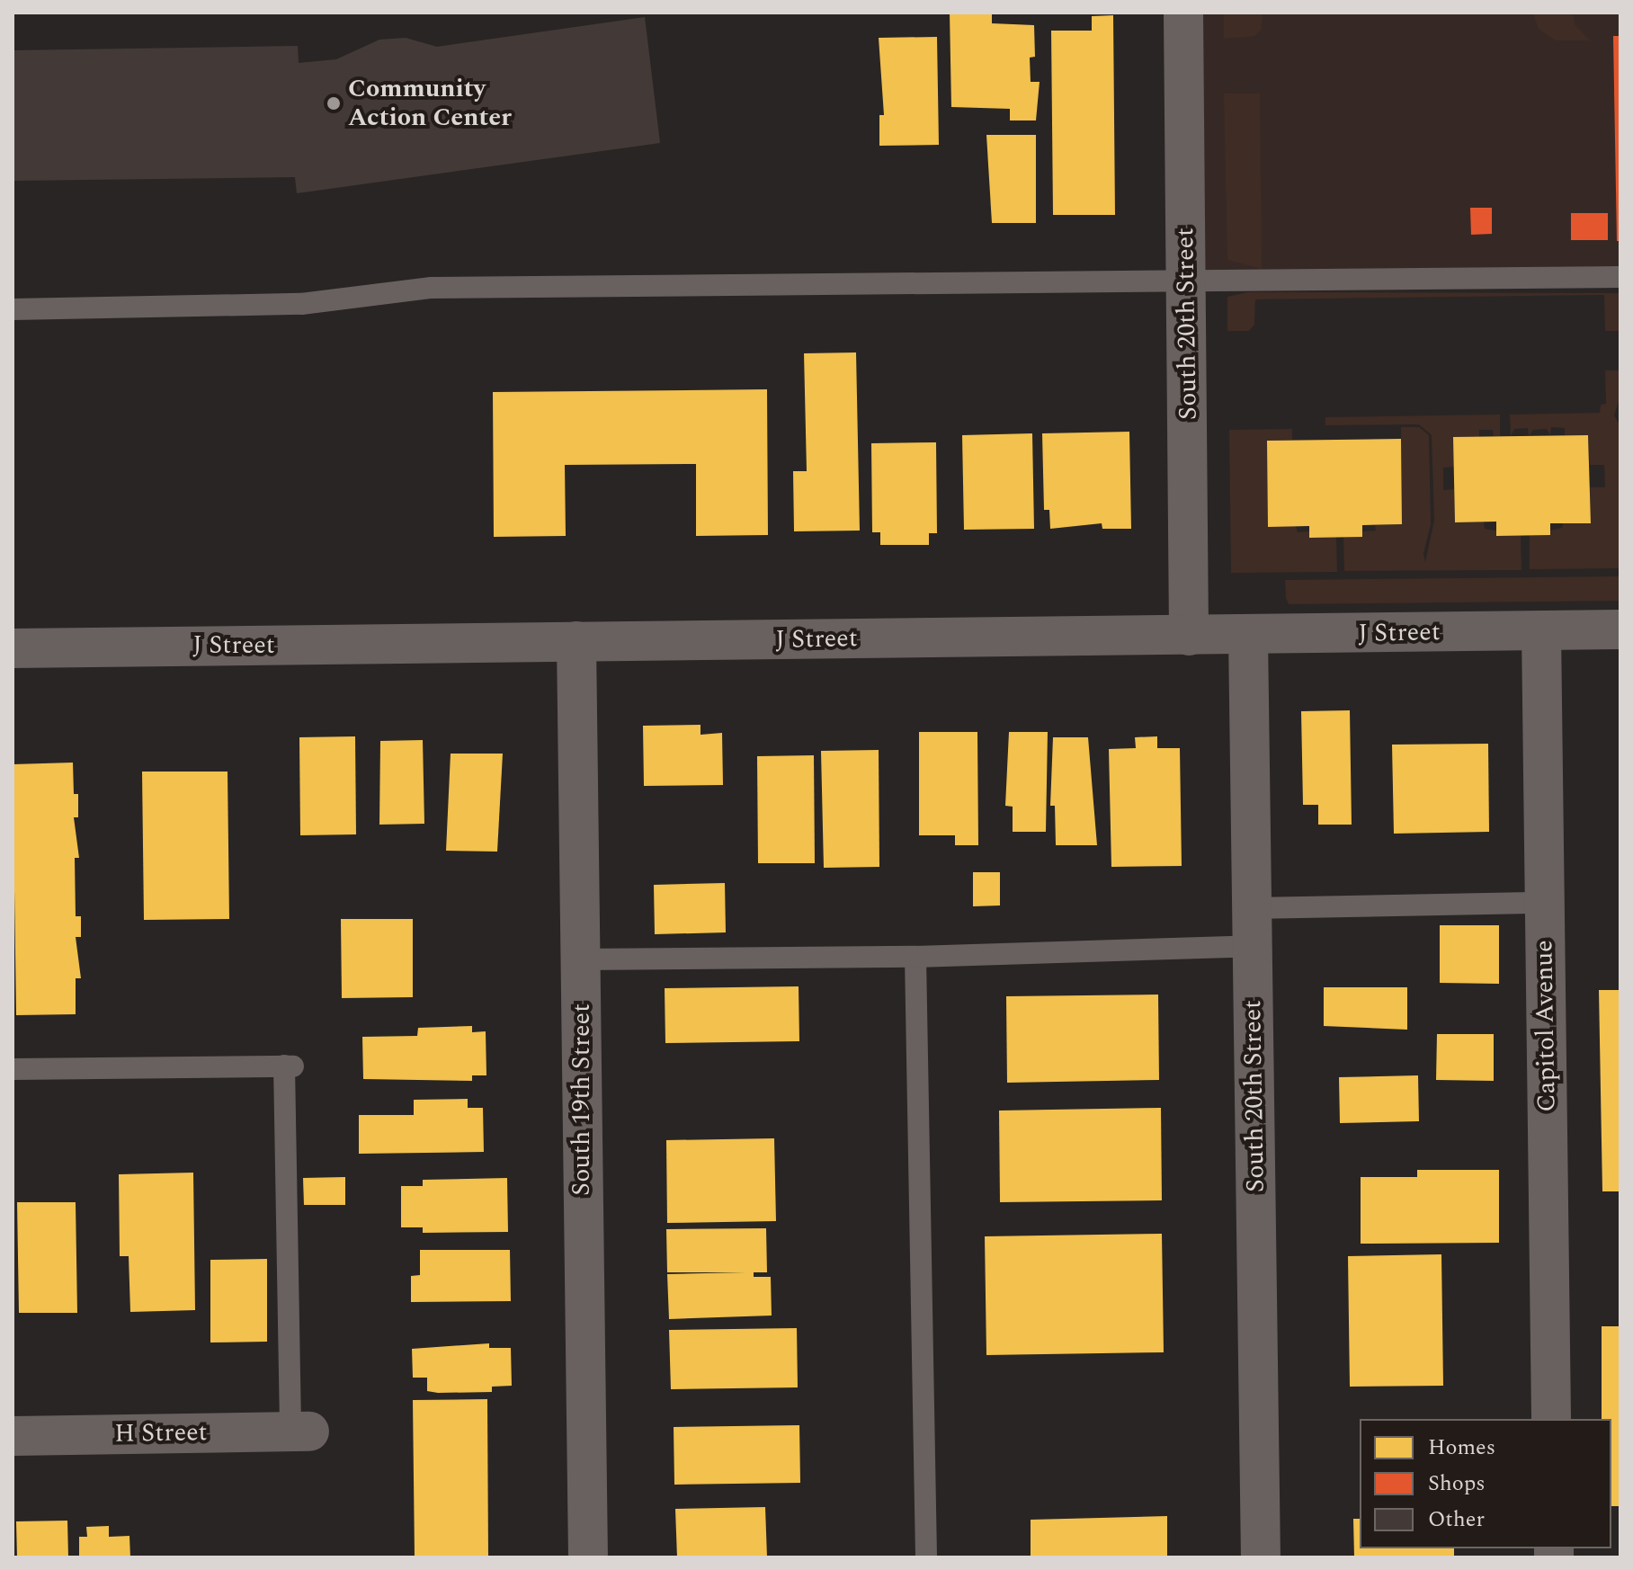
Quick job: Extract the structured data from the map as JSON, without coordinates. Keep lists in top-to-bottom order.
{
  "streets": {
    "street": [
      "South 20th Street",
      "J Street",
      "Capitol Avenue",
      "South 19th Street",
      "H Street"
    ]
  },
  "crossings": [
    ["South 20th Street", "J Street"],
    ["J Street", "Capitol Avenue"],
    ["J Street", "South 19th Street"]
  ],
  "places": ["Community Action Center"],
  "legend": ["Homes", "Shops", "Other"]
}
